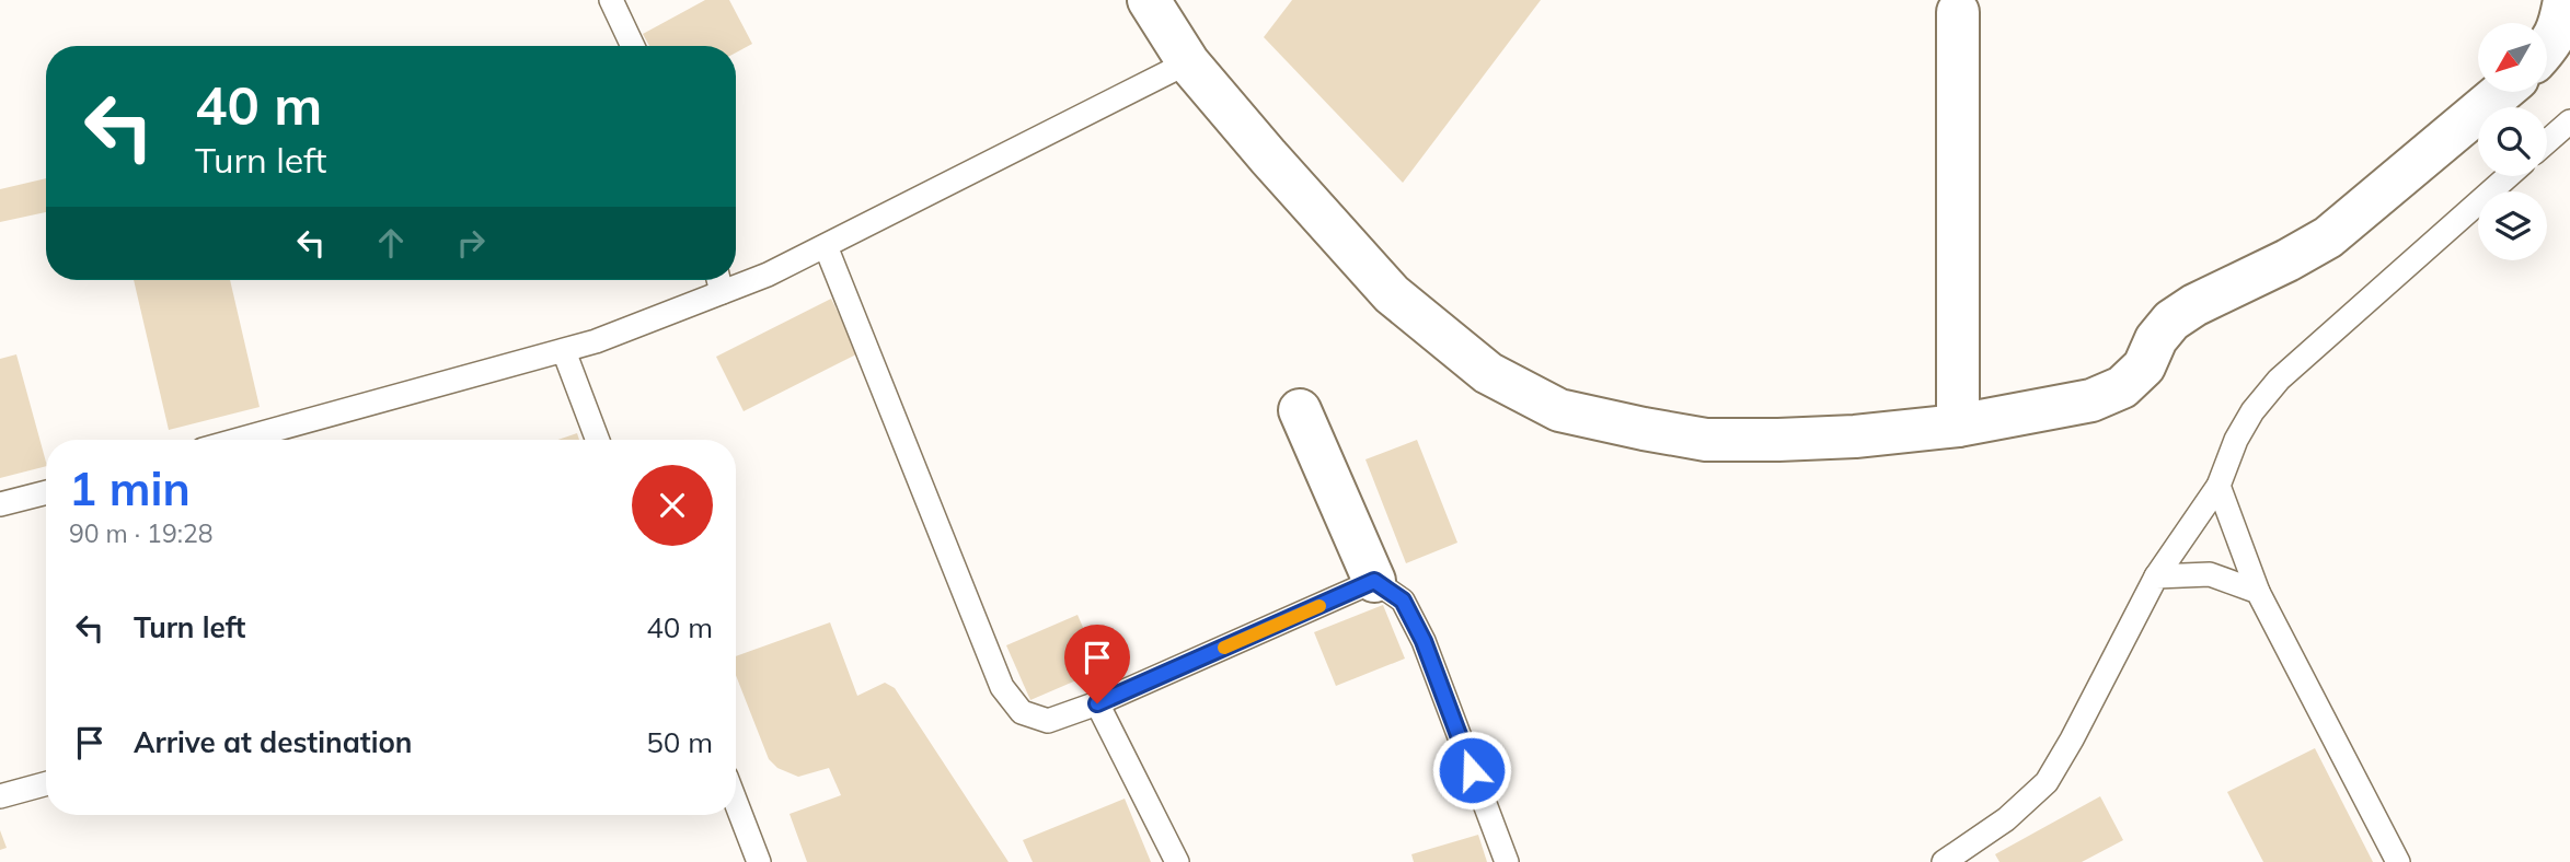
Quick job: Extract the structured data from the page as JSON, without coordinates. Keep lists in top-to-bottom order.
{
  "north": "bottom left",
  "page": {
    "turn": ["40 m", "Turn left"],
    "heading": ["1 min", "90 m · 19:28"],
    "list": [
      {
        "name": "Turn left",
        "value": "40 m"
      },
      {
        "name": "Arrive at destination",
        "value": "50 m"
      }
    ]
  }
}
